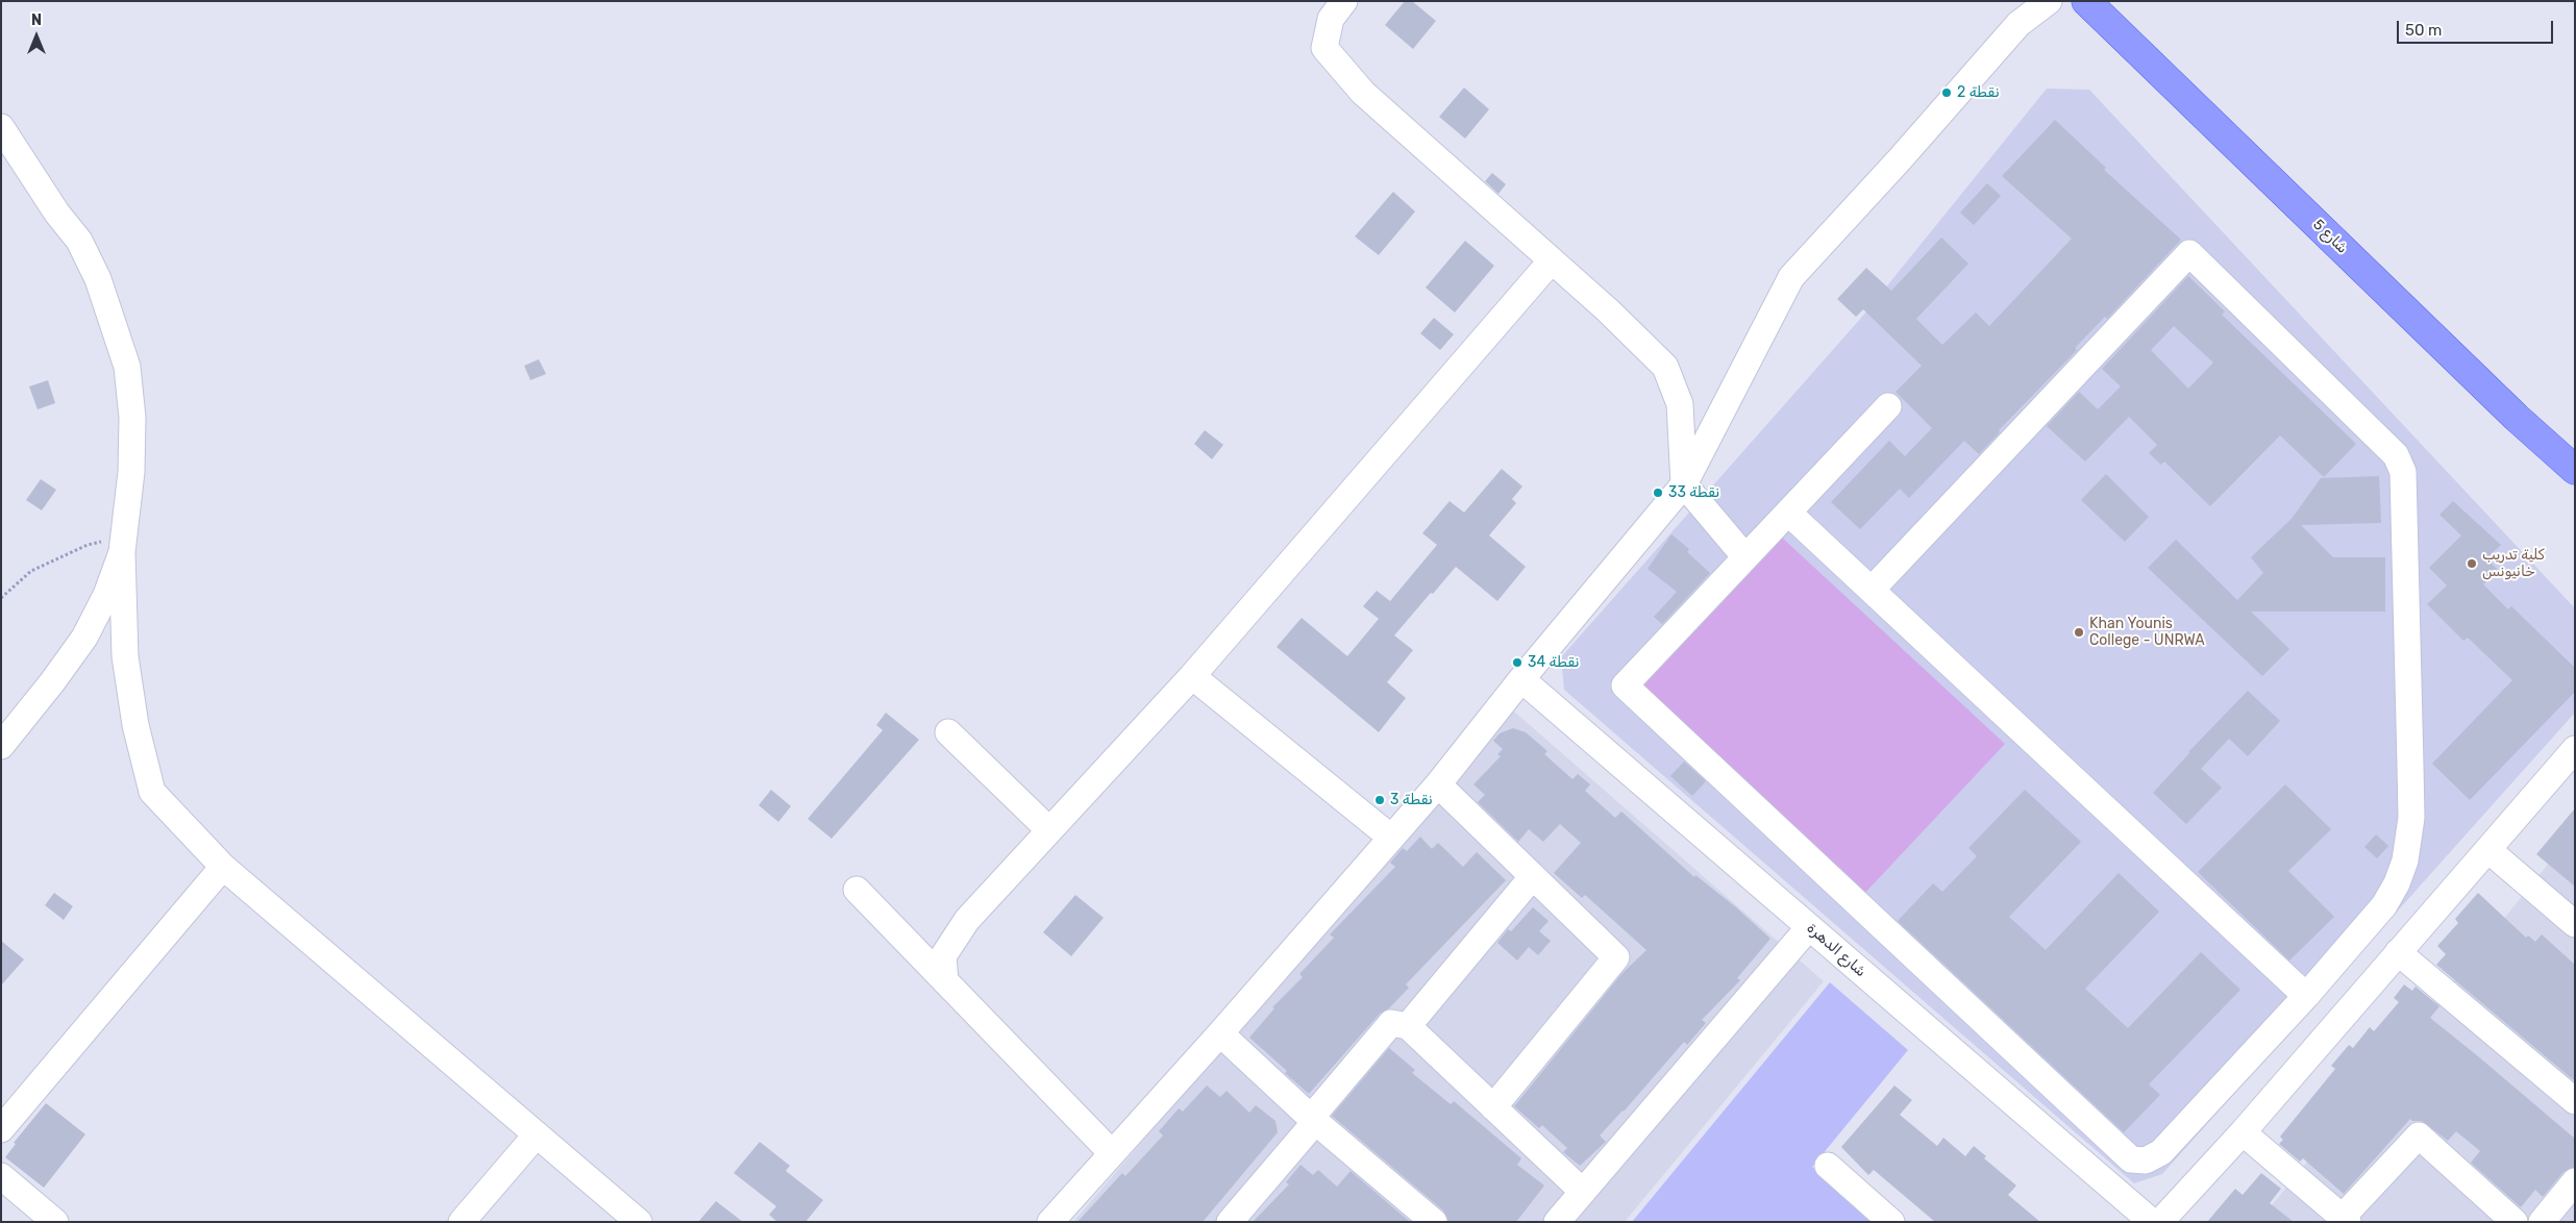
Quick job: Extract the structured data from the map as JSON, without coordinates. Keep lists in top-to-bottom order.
{
  "streets": {
    "main road": ["شارع 5"],
    "street": ["شارع الدهرة"]
  },
  "places": [
    "نقطة 2",
    "نقطة 33",
    "كلية تدريب خانيونس",
    "Khan Younis College - UNRWA",
    "نقطة 34",
    "نقطة 3"
  ],
  "scale_bar": "50 m",
  "north": "top"
}
